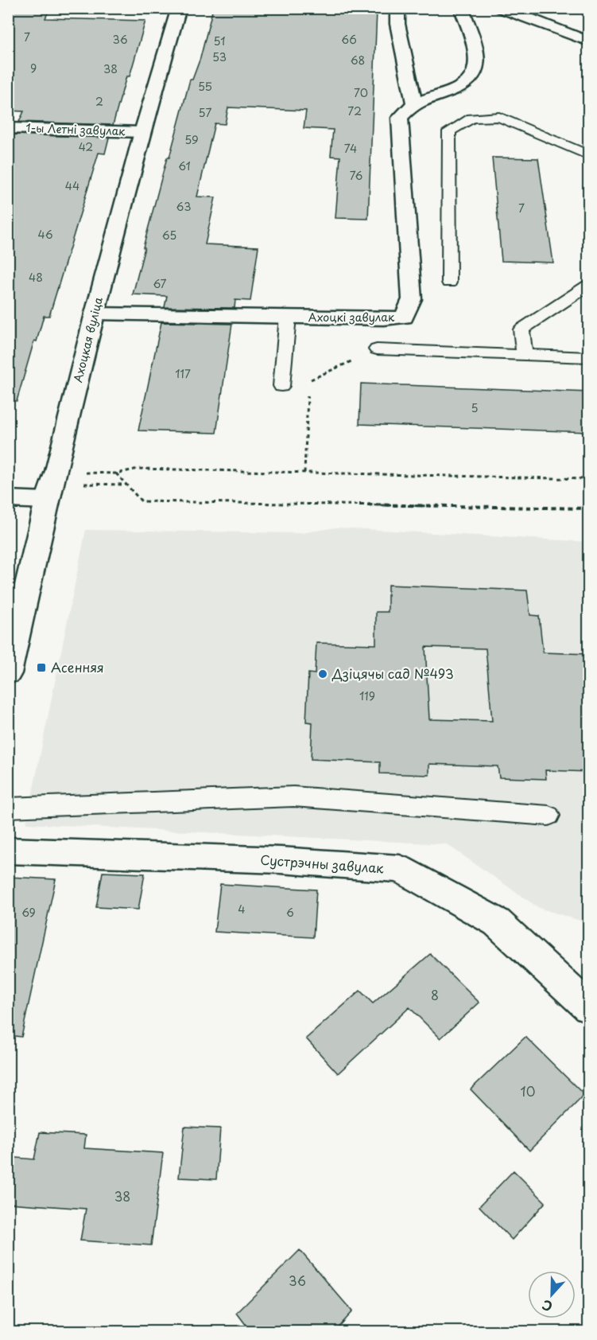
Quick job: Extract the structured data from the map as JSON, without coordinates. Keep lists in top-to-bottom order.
{
  "streets": {
    "street": [
      "1-ы Летні завулак",
      "Ахоцкі завулак",
      "Ахоцкая вуліца",
      "Сустрэчны завулак"
    ]
  },
  "crossings": [
    ["1-ы Летні завулак", "Ахоцкая вуліца"],
    ["Ахоцкі завулак", "Ахоцкая вуліца"]
  ],
  "places": {
    "transit": ["Асенняя"],
    "other": ["Дзіцячы сад №493"]
  },
  "house_numbers": [
    "7",
    "36",
    "66",
    "51",
    "53",
    "68",
    "9",
    "38",
    "55",
    "70",
    "2",
    "72",
    "57",
    "59",
    "42",
    "74",
    "61",
    "76",
    "44",
    "63",
    "7",
    "46",
    "65",
    "48",
    "67",
    "117",
    "5",
    "119",
    "4",
    "69",
    "6",
    "8",
    "10",
    "38",
    "36"
  ],
  "north": "bottom"
}
